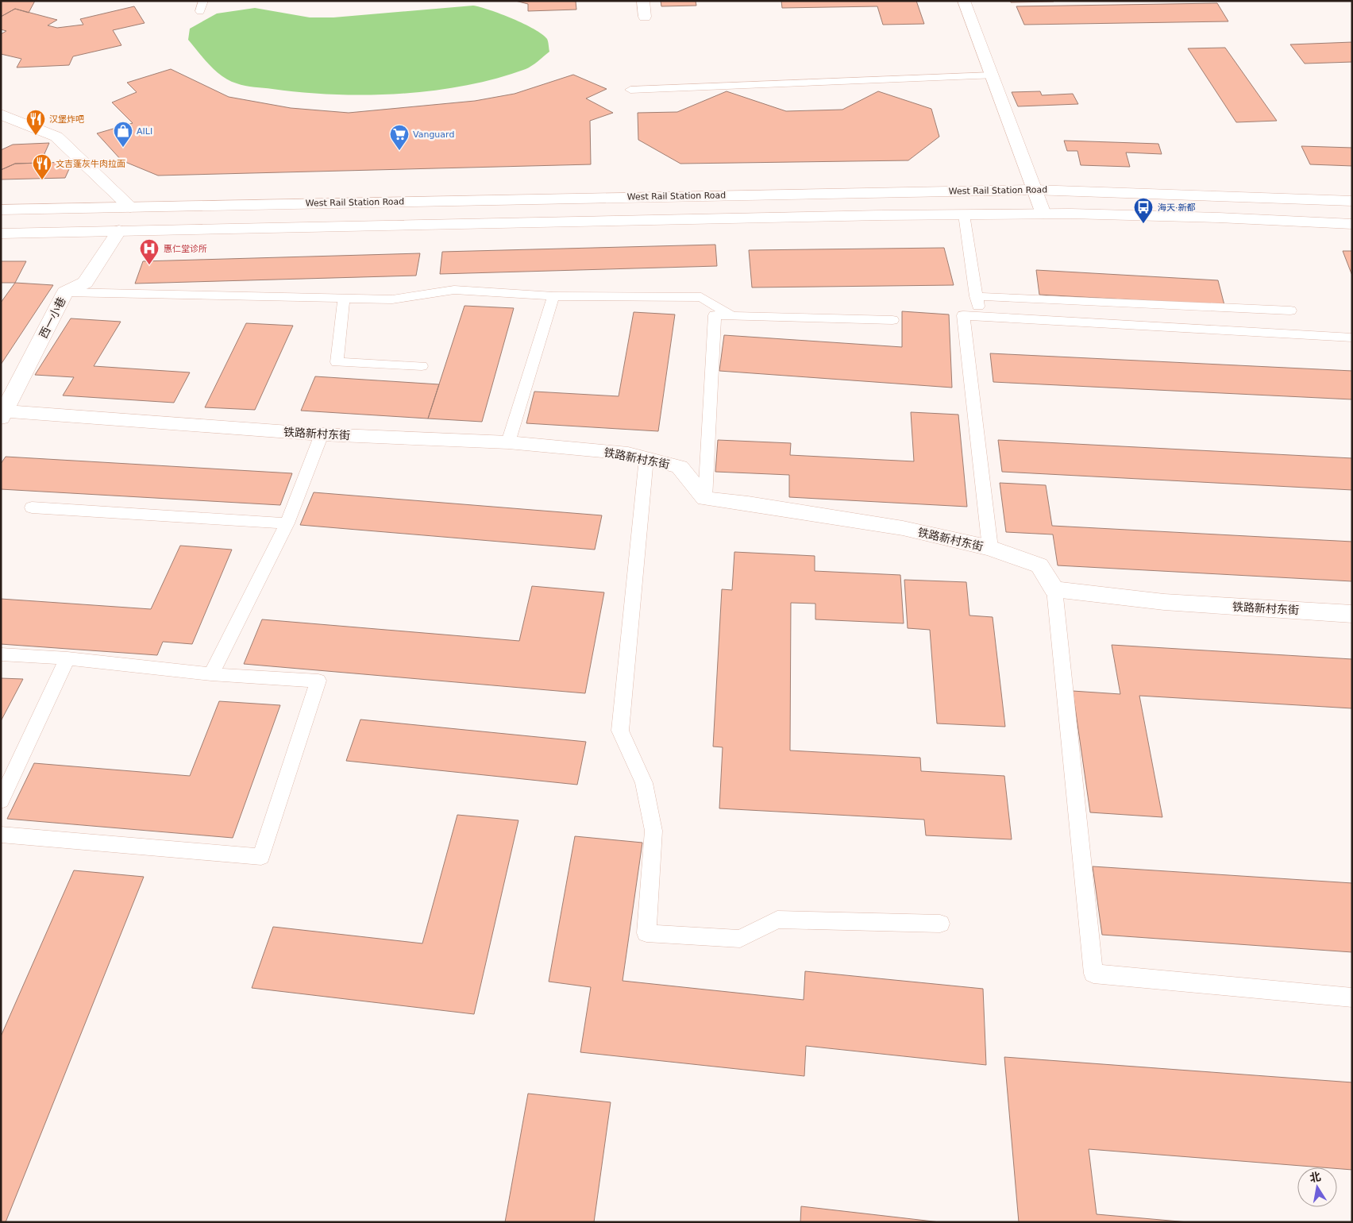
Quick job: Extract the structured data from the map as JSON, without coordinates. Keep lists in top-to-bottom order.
{
  "streets": {
    "main road": ["West Rail Station Road", "西一小巷", "铁路新村东街"]
  },
  "crossings": [
    ["西一小巷", "铁路新村东街"]
  ],
  "places": {
    "restaurant": ["汉堡炸吧", "文吉蓬灰牛肉拉面"],
    "shop": ["AILI"],
    "supermarket": ["Vanguard"],
    "bus stop": ["海天·新都"],
    "hospital": ["惠仁堂诊所"]
  },
  "north": "top"
}
